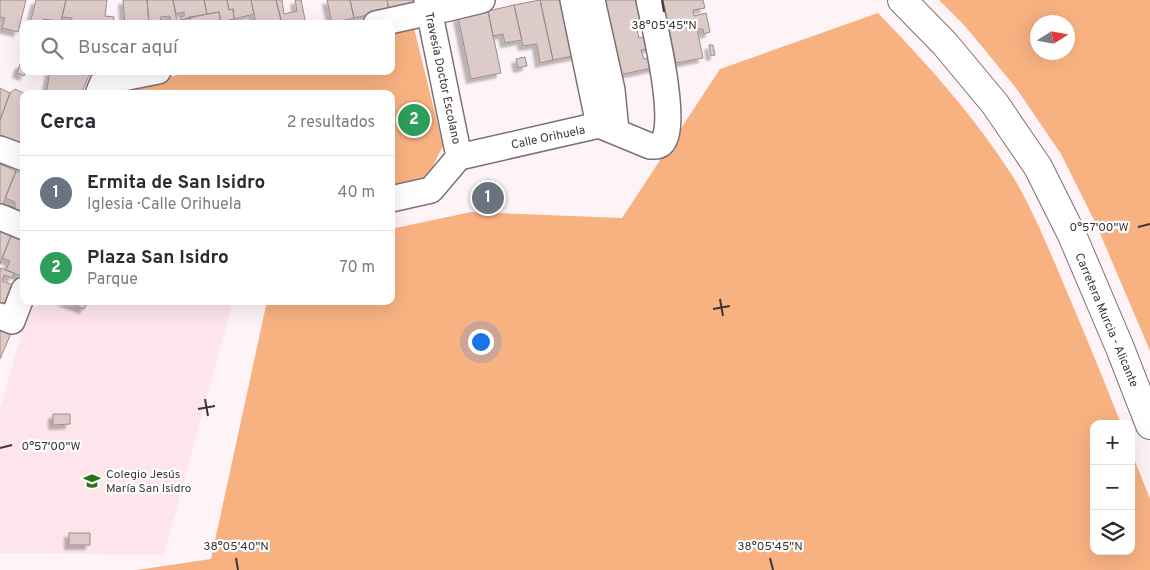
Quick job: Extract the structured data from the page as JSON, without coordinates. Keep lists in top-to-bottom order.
{
  "streets": {
    "highway": ["Carretera Murcia - Alicante"],
    "street": ["Travesía Doctor Escolano", "Calle Orihuela"]
  },
  "crossings": [
    ["Travesía Doctor Escolano", "Calle Orihuela"]
  ],
  "places": {
    "school or university": ["Colegio Jesús María San Isidro"]
  },
  "north": "right",
  "page": {
    "search": "Buscar aquí",
    "heading": ["Cerca", "2 resultados"],
    "pins": ["2", "1"],
    "list": [
      {
        "mark": "1",
        "name": "Ermita de San Isidro",
        "note": "Iglesia · Calle Orihuela",
        "value": "40 m"
      },
      {
        "mark": "2",
        "name": "Plaza San Isidro",
        "note": "Parque",
        "value": "70 m"
      }
    ],
    "map_buttons": ["+", "−"]
  },
  "coordinates": ["38°05'45\"N", "0°57'00\"W", "38°05'40\"N"]
}
